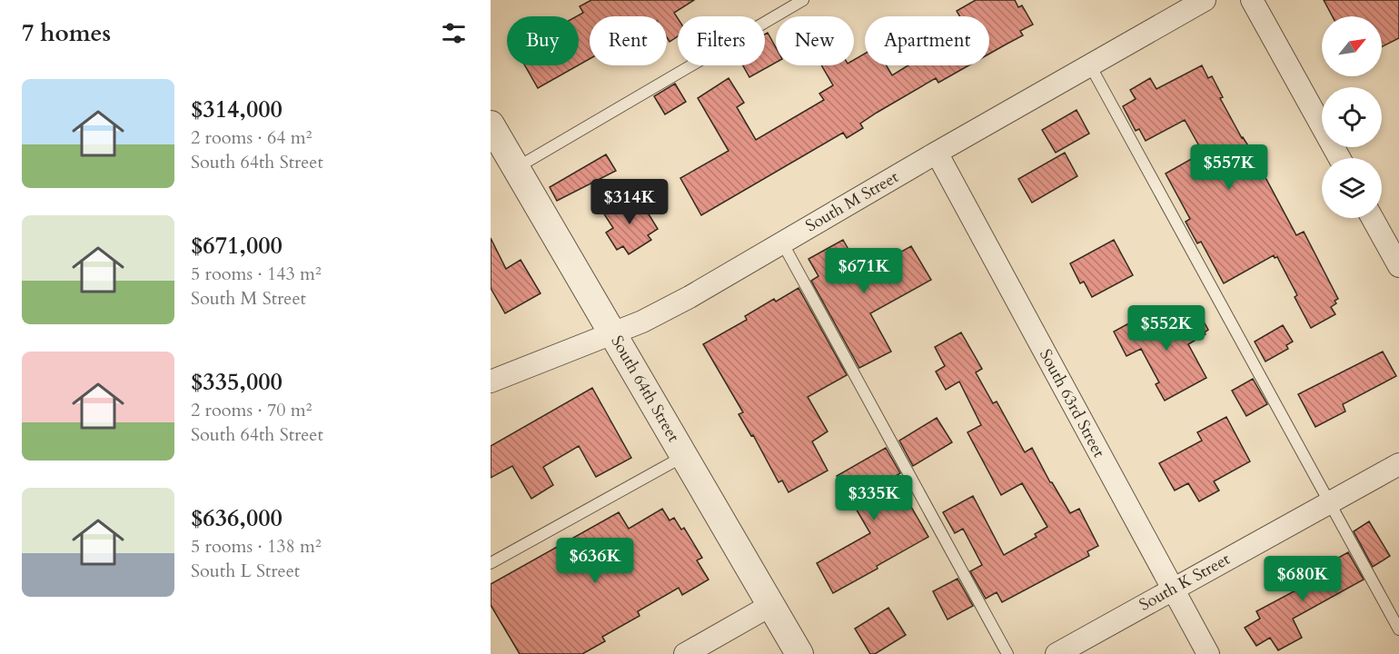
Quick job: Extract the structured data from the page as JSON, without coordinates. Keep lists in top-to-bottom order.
{
  "streets": {
    "street": [
      "South M Street",
      "South 64th Street",
      "South 63rd Street",
      "South K Street"
    ]
  },
  "crossings": [
    ["South M Street", "South 64th Street"],
    ["South M Street", "South 63rd Street"],
    ["South 63rd Street", "South K Street"]
  ],
  "north": "top right",
  "page": {
    "heading": "7 homes",
    "chip": [
      "Buy",
      "Rent",
      "Filters",
      "New",
      "Apartment"
    ],
    "list": [
      {
        "name": "$314,000",
        "note": "2 rooms · 64 m² · South 64th Street"
      },
      {
        "name": "$671,000",
        "note": "5 rooms · 143 m² · South M Street"
      },
      {
        "name": "$335,000",
        "note": "2 rooms · 70 m² · South 64th Street"
      },
      {
        "name": "$636,000",
        "note": "5 rooms · 138 m² · South L Street"
      }
    ],
    "price": [
      "$557K",
      "$314K",
      "$671K",
      "$552K",
      "$335K",
      "$636K",
      "$680K"
    ]
  }
}
